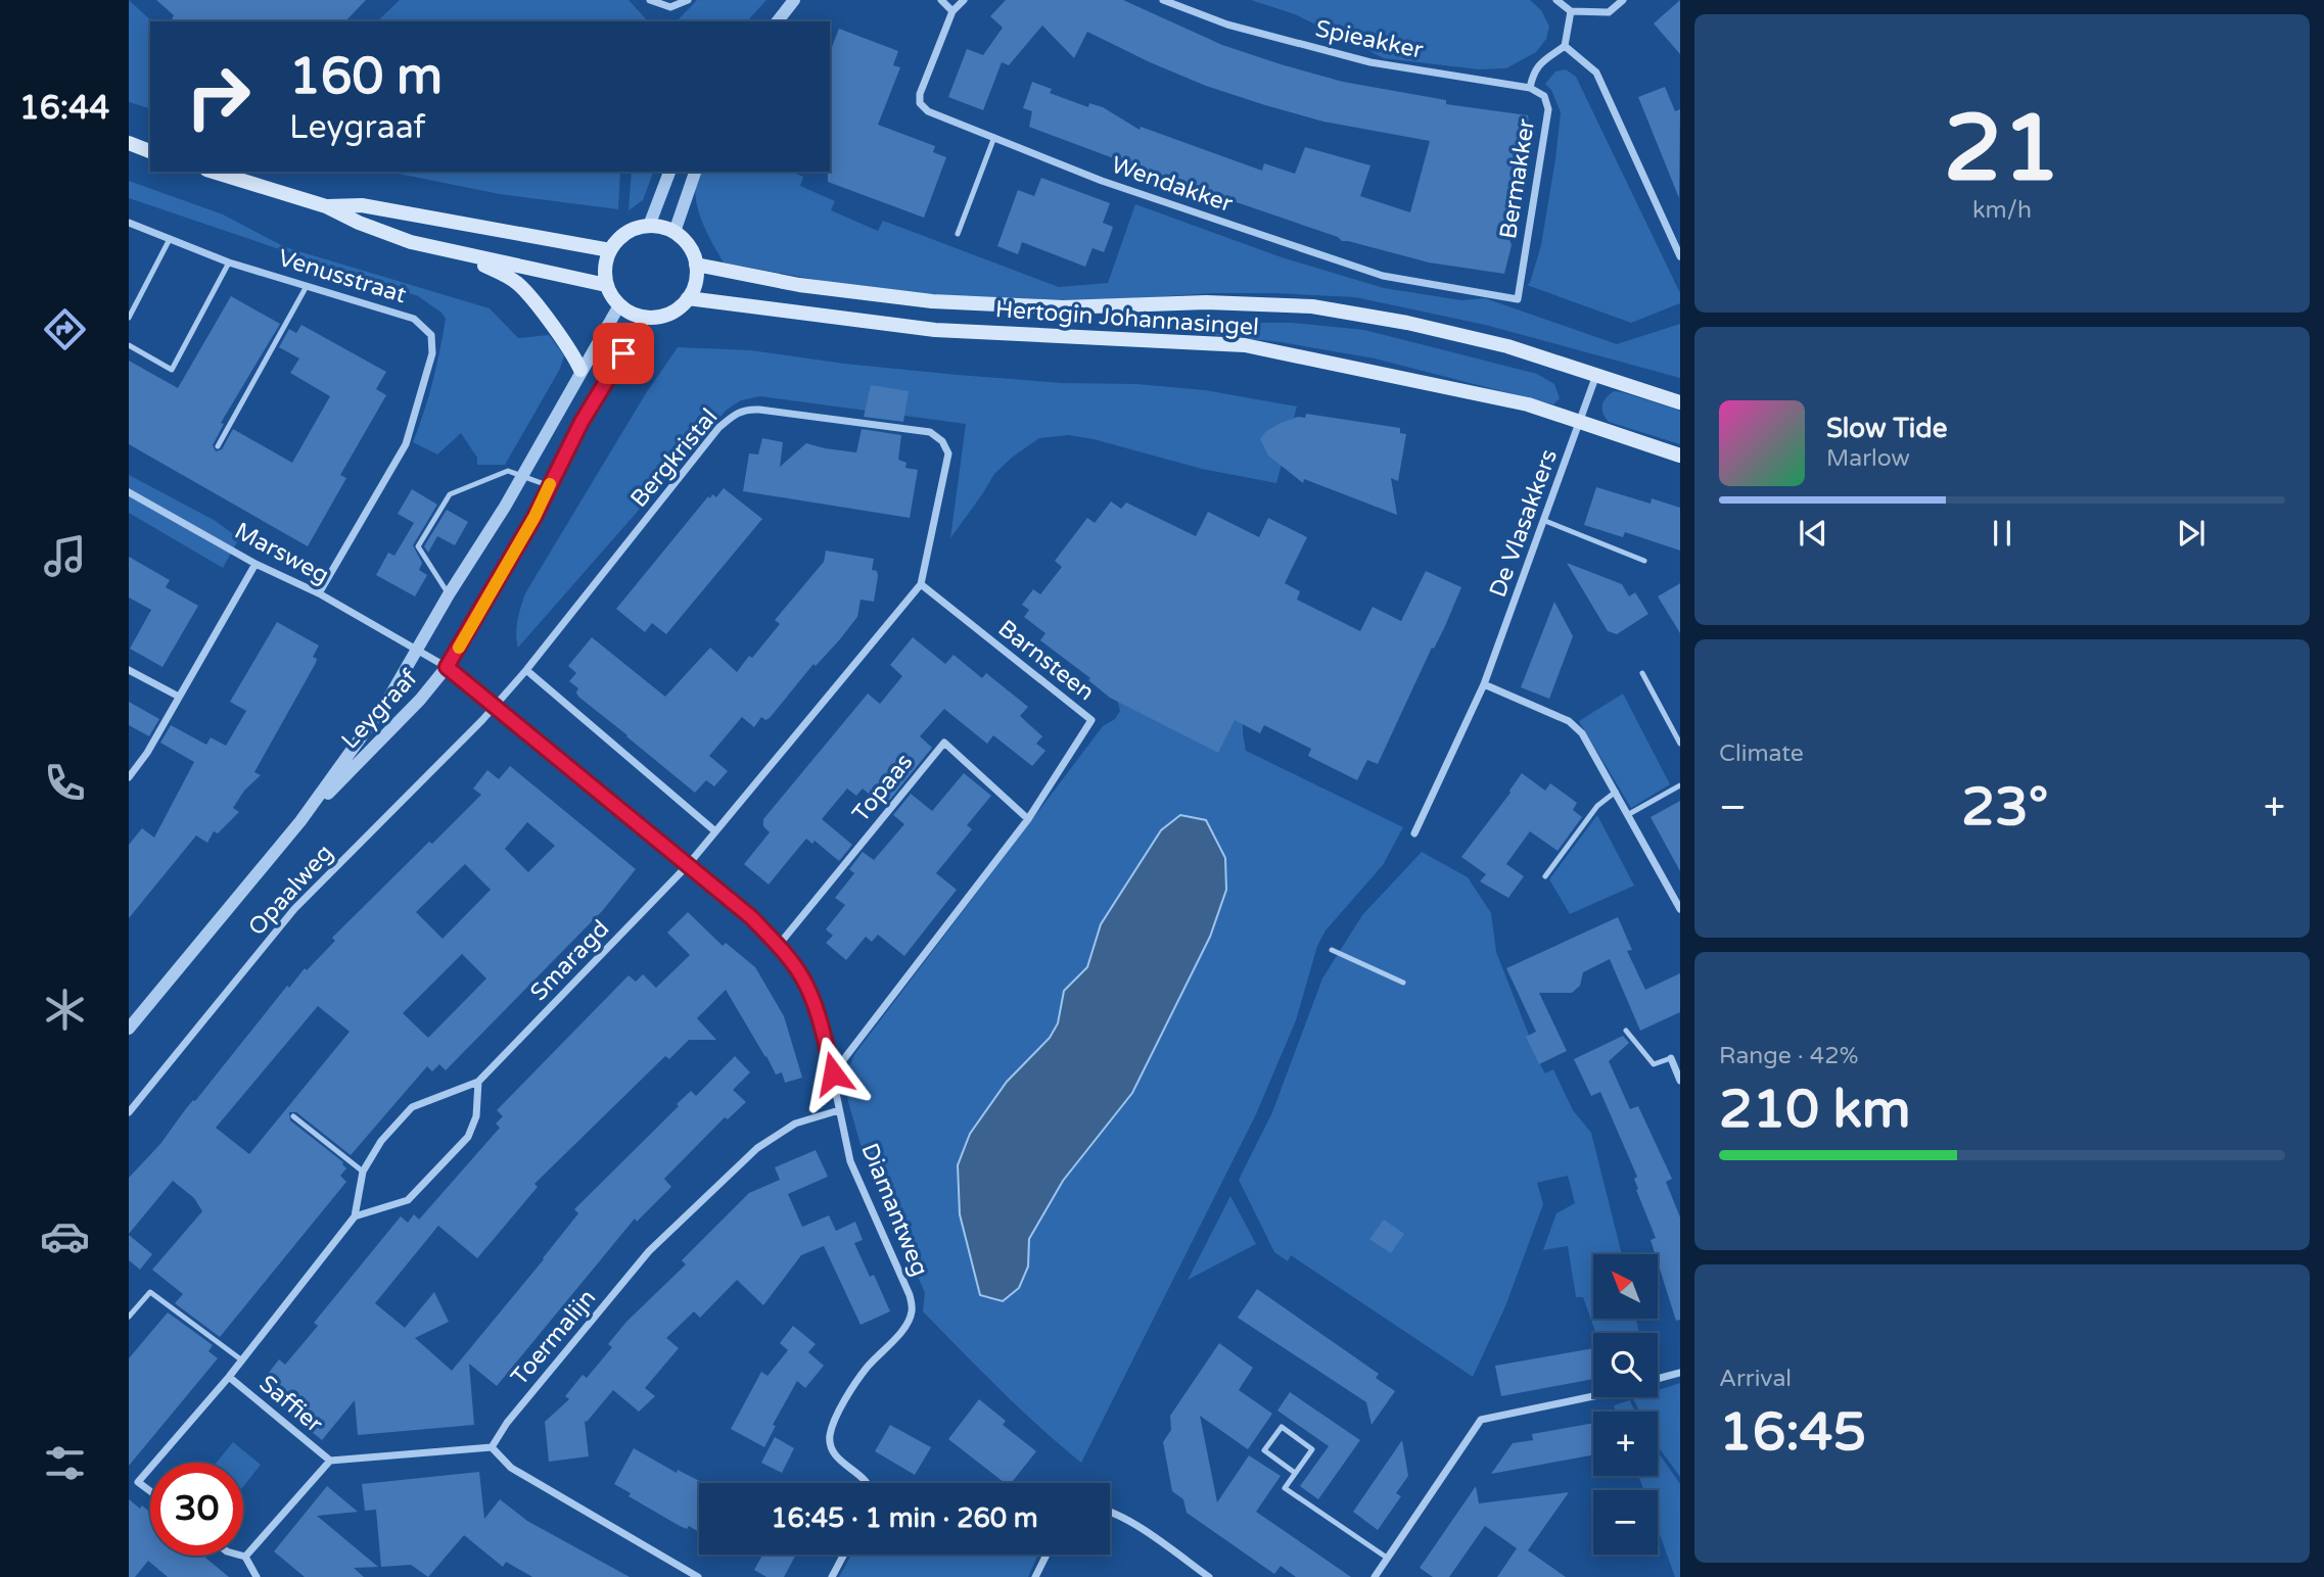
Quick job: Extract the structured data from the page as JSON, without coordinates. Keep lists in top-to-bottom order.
{
  "streets": {
    "main road": ["Hertogin Johannasingel"],
    "street": [
      "Spieakker",
      "Bermakker",
      "Wendakker",
      "Venusstraat",
      "Bergkristal",
      "De Vlasakkers",
      "Marsweg",
      "Barnsteen",
      "Leygraaf",
      "Topaas",
      "Opaalweg",
      "Smaragd",
      "Diamantweg",
      "Toermalijn",
      "Saffier"
    ]
  },
  "crossings": [
    ["Spieakker", "Bermakker"],
    ["Bermakker", "Wendakker"],
    ["Venusstraat", "Marsweg"],
    ["Hertogin Johannasingel", "De Vlasakkers"],
    ["Hertogin Johannasingel", "Leygraaf"],
    ["Bergkristal", "Barnsteen"],
    ["Bergkristal", "Opaalweg"],
    ["Bergkristal", "Diamantweg"],
    ["Marsweg", "Leygraaf"],
    ["Marsweg", "Diamantweg"],
    ["Barnsteen", "Topaas"],
    ["Barnsteen", "Diamantweg"],
    ["Leygraaf", "Diamantweg"],
    ["Topaas", "Diamantweg"],
    ["Opaalweg", "Diamantweg"],
    ["Smaragd", "Diamantweg"],
    ["Smaragd", "Saffier"],
    ["Diamantweg", "Toermalijn"],
    ["Toermalijn", "Saffier"]
  ],
  "north": "top left",
  "page": {
    "tabs": "16:44",
    "tile": [
      ["21", "km/h"],
      "Climate",
      ["Range · 42%", "210 km"],
      ["Arrival", "16:45"]
    ],
    "turn": ["160 m", "Leygraaf"],
    "song": ["Slow Tide", "Marlow"],
    "heat": ["−", "23°", "+"],
    "map_buttons": ["+", "−"],
    "limit": "30",
    "trip": "16:45 · 1 min · 260 m"
  }
}
